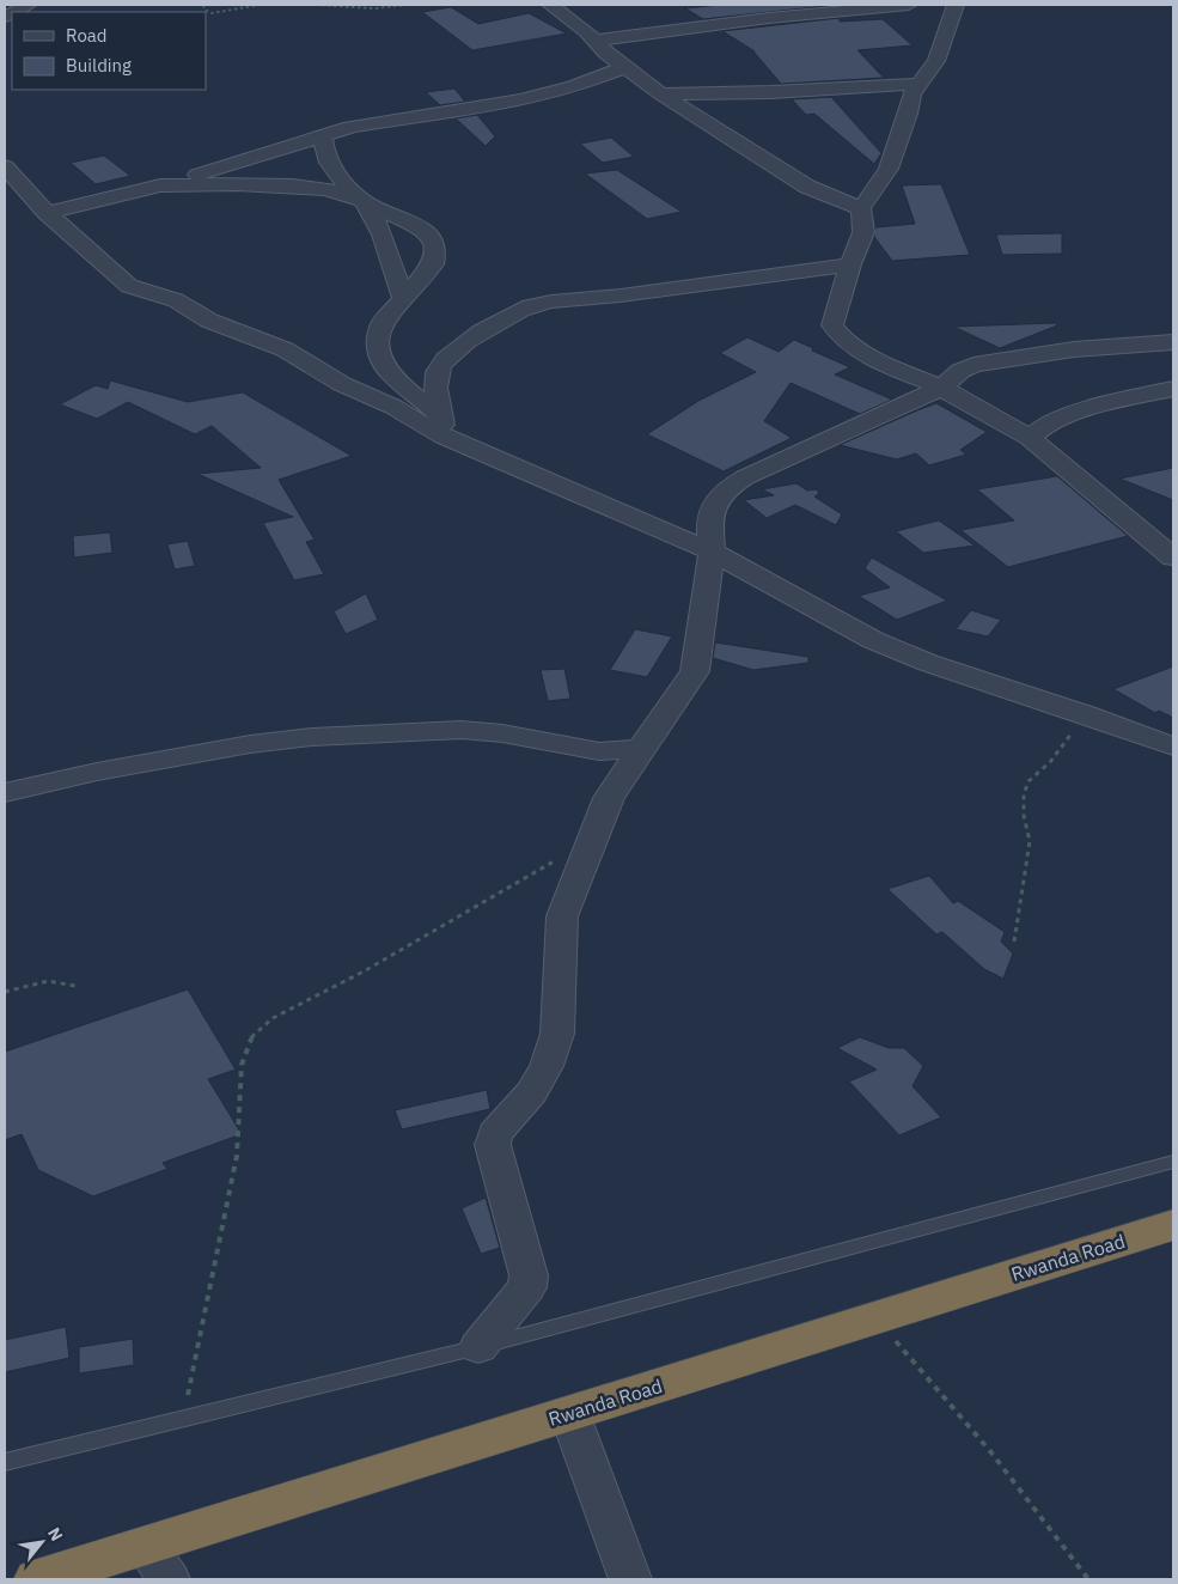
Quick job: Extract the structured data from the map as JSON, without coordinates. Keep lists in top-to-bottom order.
{
  "streets": {
    "highway": ["Rwanda Road"]
  },
  "legend": ["Road", "Building"],
  "north": "top right"
}
